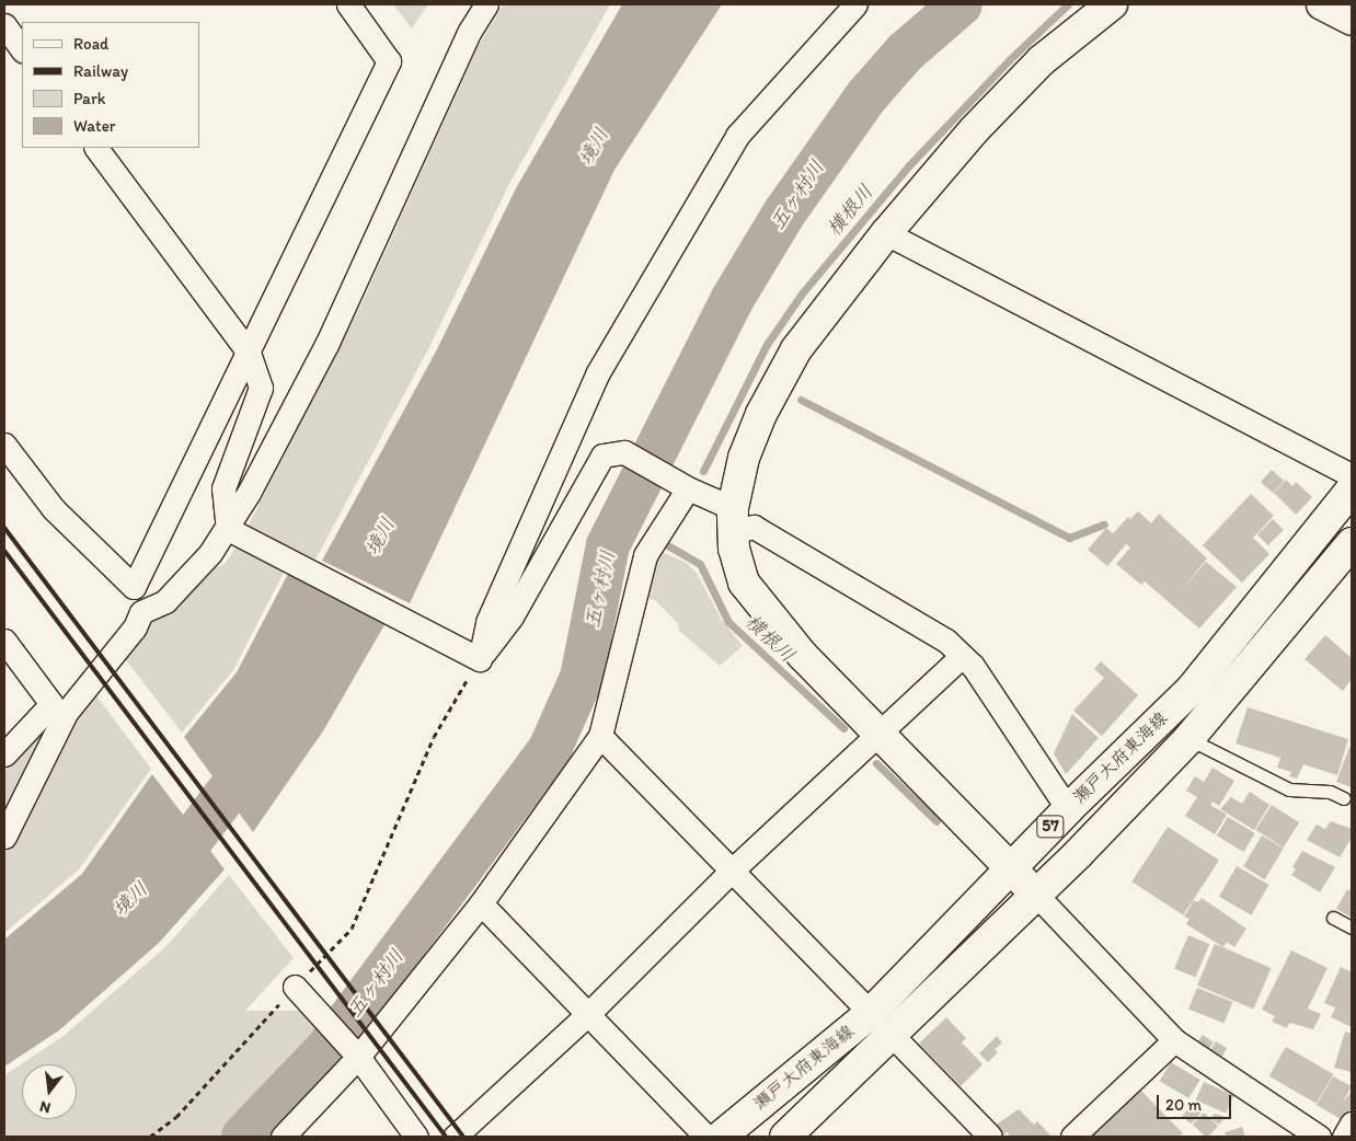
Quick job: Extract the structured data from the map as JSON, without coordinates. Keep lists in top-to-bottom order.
{
  "streets": {
    "main road": ["瀬戸大府東海線", "57"]
  },
  "water": ["境川", "五ヶ村川", "横根川"],
  "legend": [
    "Road",
    "Railway",
    "Park",
    "Water"
  ],
  "scale_bar": "20 m",
  "north": "bottom"
}
